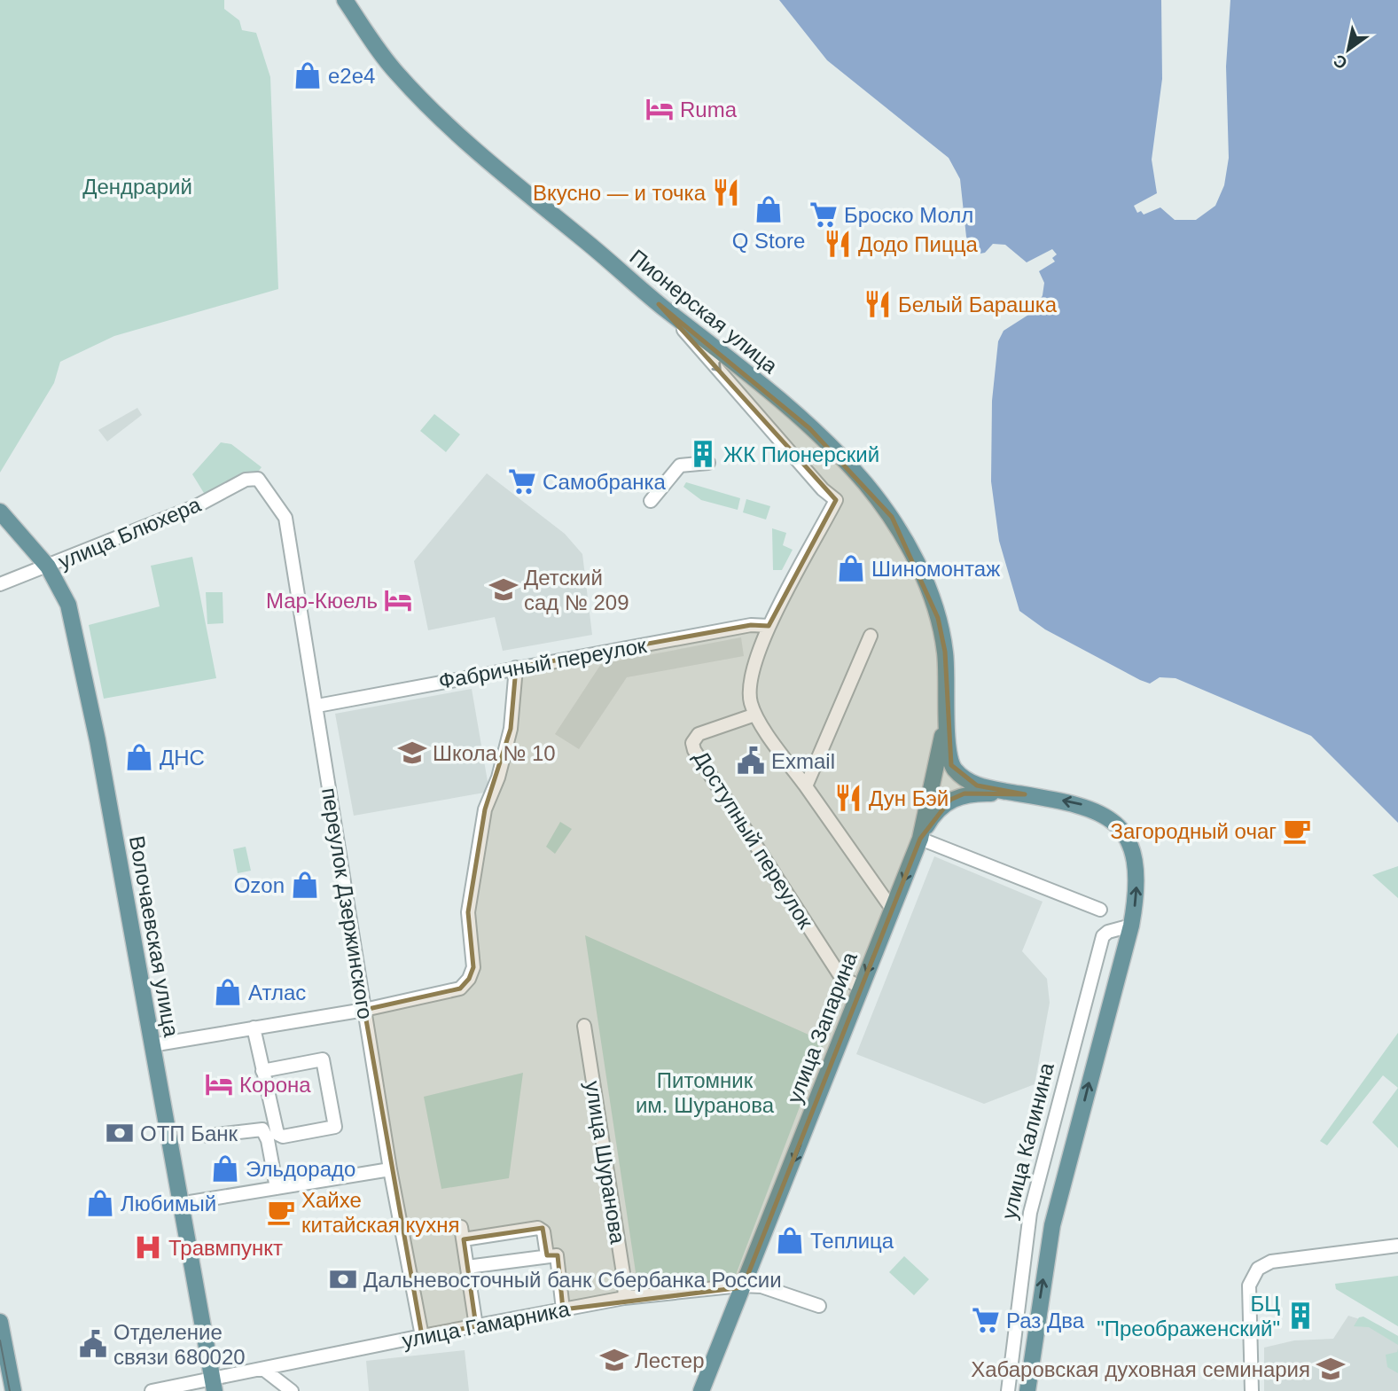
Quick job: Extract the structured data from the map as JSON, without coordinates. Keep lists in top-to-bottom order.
{
  "streets": {
    "main road": [
      "Пионерская улица",
      "Волочаевская улица",
      "улица Запарина",
      "улица Калинина"
    ],
    "street": [
      "улица Блюхера",
      "Фабричный переулок",
      "Доступный переулок",
      "переулок Дзержинского",
      "улица Шуранова",
      "улица Гамарника"
    ]
  },
  "crossings": [
    ["Пионерская улица", "улица Запарина"],
    ["улица Блюхера", "переулок Дзержинского"],
    ["улица Блюхера", "Волочаевская улица"],
    ["Фабричный переулок", "переулок Дзержинского"],
    ["Доступный переулок", "улица Запарина"],
    ["переулок Дзержинского", "улица Гамарника"],
    ["Волочаевская улица", "улица Гамарника"],
    ["улица Запарина", "улица Гамарника"],
    ["улица Шуранова", "улица Гамарника"]
  ],
  "one_way": ["улица Запарина", "улица Калинина"],
  "parks": ["Дендрарий", "Питомник им. Шуранова"],
  "places": {
    "shop": [
      "е2е4",
      "Q Store",
      "Шиномонтаж",
      "ДНС",
      "Ozon",
      "Атлас",
      "Эльдорадо",
      "Любимый",
      "Теплица"
    ],
    "hotel": ["Ruma", "Мар-Кюель", "Корона"],
    "restaurant": [
      "Вкусно — и точка",
      "Додо Пицца",
      "Белый Барашка",
      "Дун Бэй"
    ],
    "supermarket": ["Броско Молл", "Самобранка", "Раз Два"],
    "building": ["ЖК Пионерский", "БЦ \"Преображенский\""],
    "school or university": [
      "Детский сад № 209",
      "Школа № 10",
      "Лестер",
      "Хабаровская духовная семинария"
    ],
    "public building": ["Exmail", "Отделение связи 680020"],
    "cafe": ["Загородный очаг", "Хайхе китайская кухня"],
    "bank": ["ОТП Банк", "Дальневосточный банк Сбербанка России"],
    "hospital": ["Травмпункт"]
  },
  "north": "bottom left"
}
